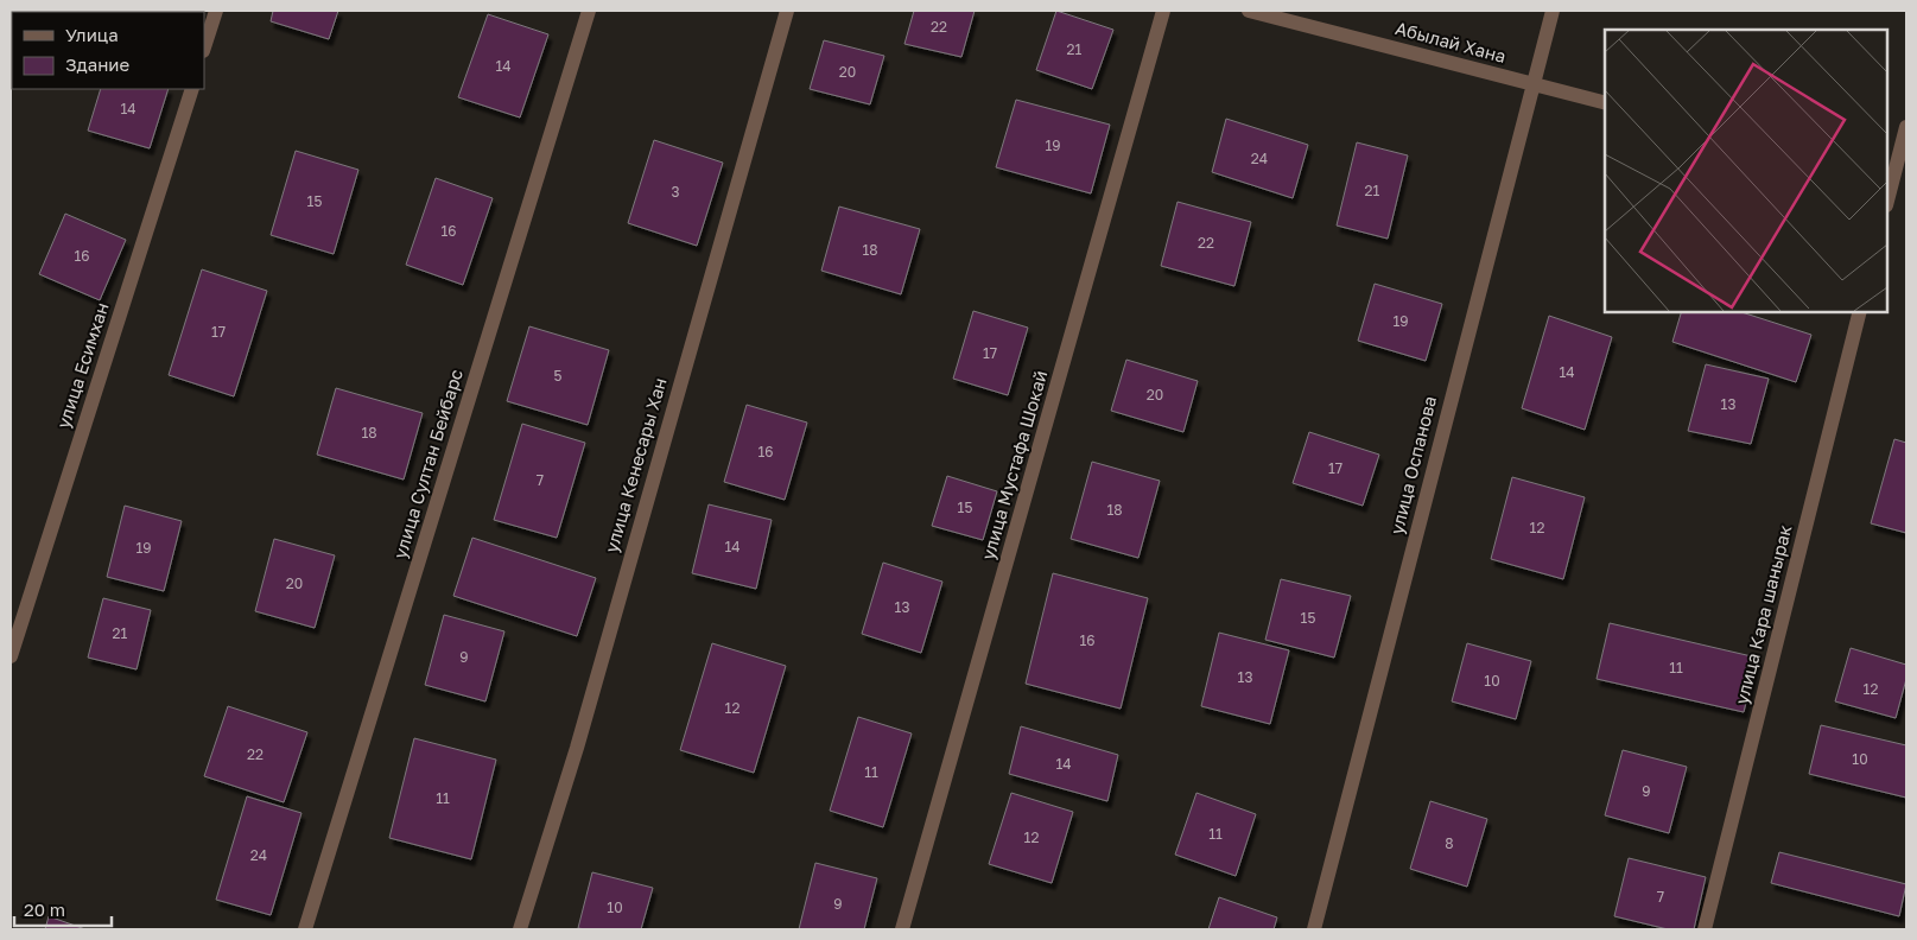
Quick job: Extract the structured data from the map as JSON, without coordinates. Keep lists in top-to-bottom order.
{
  "streets": {
    "street": [
      "Абылай Хана",
      "улица Есимхан",
      "улица Султан Бейбарс",
      "улица Кенесары Хан",
      "улица Мустафа Шокай",
      "улица Оспанова",
      "улица Кара шанырак"
    ]
  },
  "crossings": [
    ["Абылай Хана", "улица Оспанова"]
  ],
  "house_numbers": [
    "22",
    "21",
    "14",
    "20",
    "14",
    "19",
    "24",
    "21",
    "3",
    "15",
    "16",
    "22",
    "18",
    "16",
    "19",
    "17",
    "17",
    "14",
    "5",
    "20",
    "13",
    "18",
    "16",
    "17",
    "7",
    "15",
    "18",
    "12",
    "14",
    "19",
    "20",
    "13",
    "15",
    "21",
    "16",
    "9",
    "11",
    "13",
    "10",
    "12",
    "12",
    "22",
    "10",
    "14",
    "11",
    "9",
    "11",
    "11",
    "12",
    "8",
    "24",
    "7",
    "9",
    "10"
  ],
  "legend": ["Улица", "Здание"],
  "scale_bar": "20 m"
}
